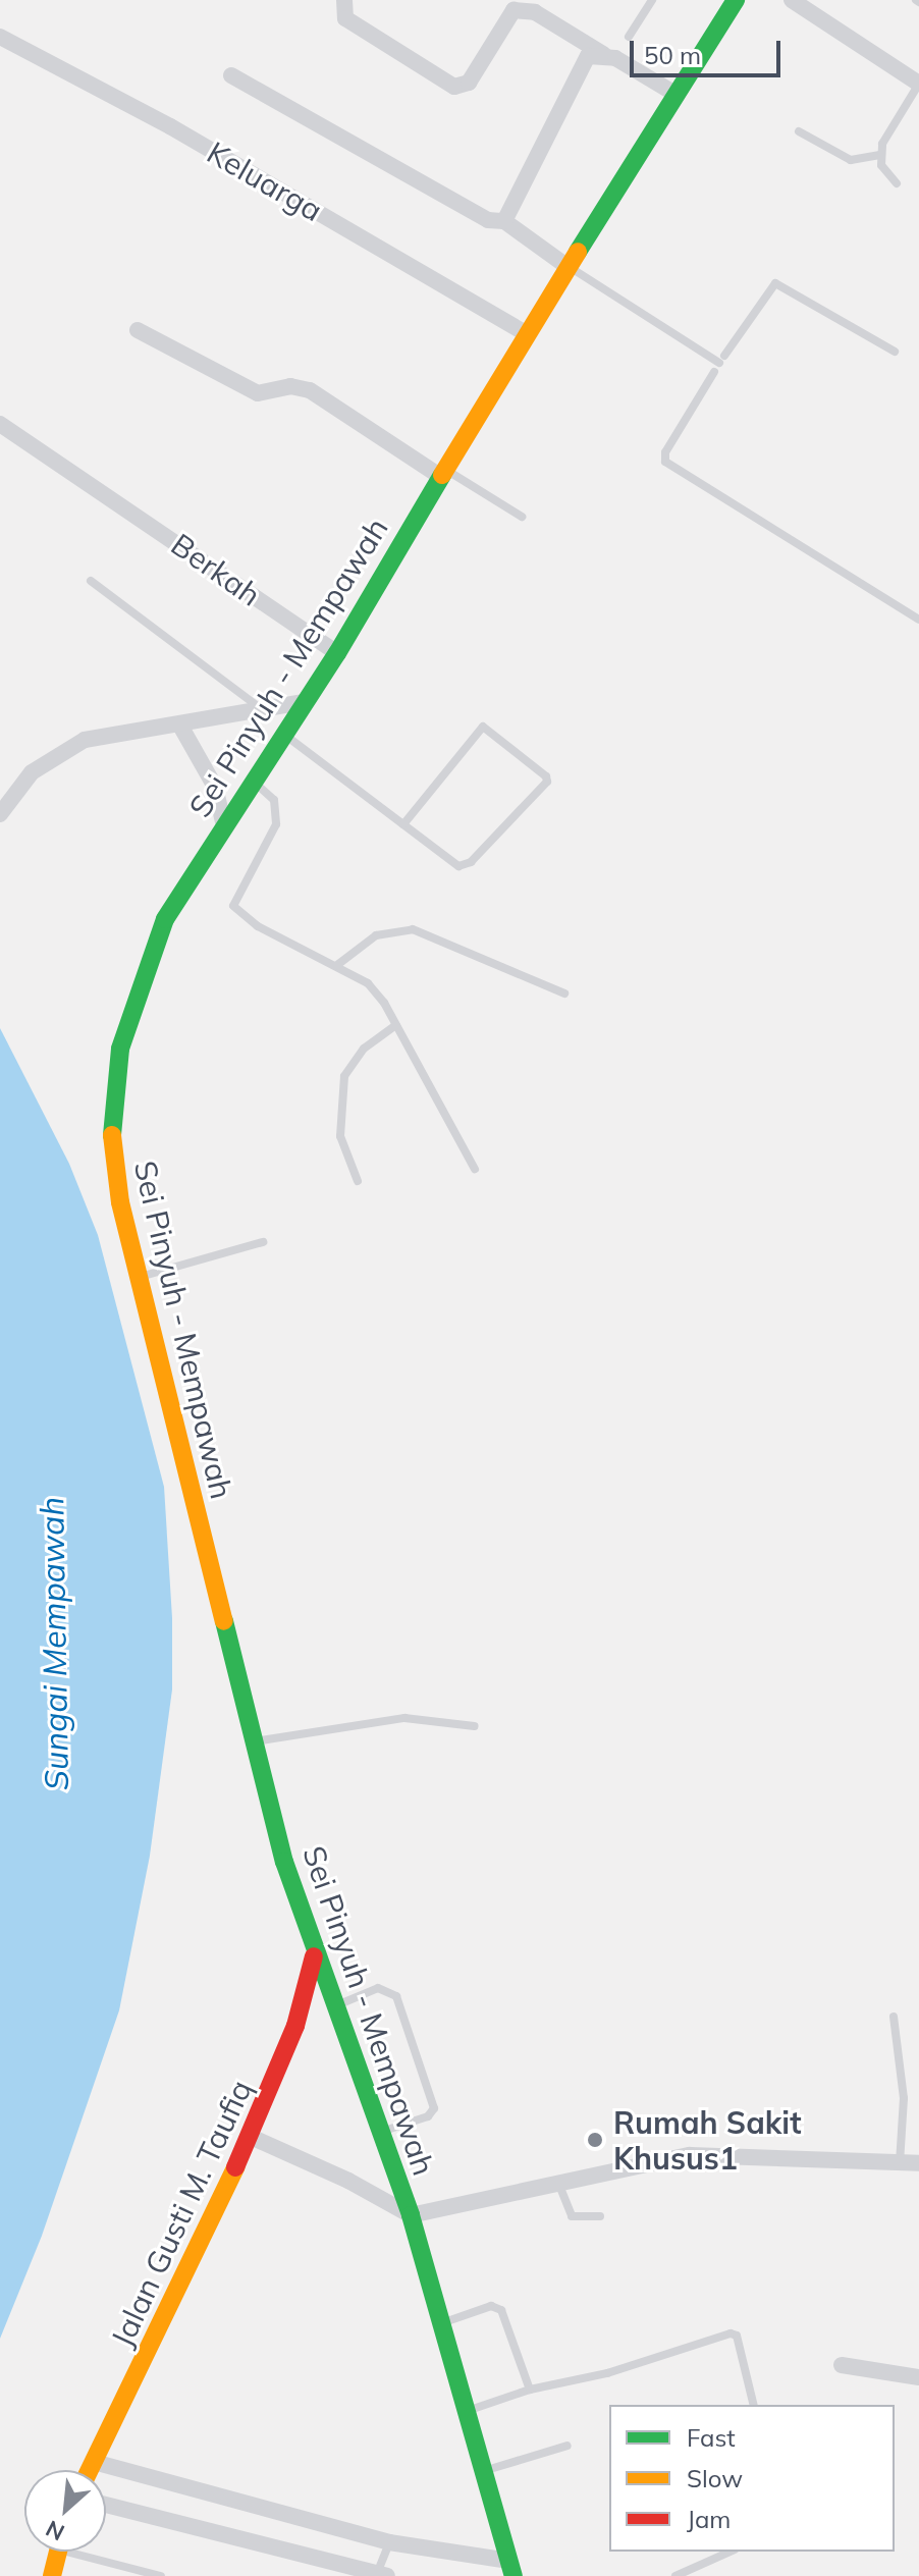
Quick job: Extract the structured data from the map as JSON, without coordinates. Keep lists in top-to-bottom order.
{
  "streets": {
    "main road": ["Sei Pinyuh - Mempawah", "Jalan Gusti M. Taufiq"],
    "street": ["Keluarga", "Berkah"]
  },
  "crossings": [
    ["Keluarga", "Sei Pinyuh - Mempawah"],
    ["Berkah", "Sei Pinyuh - Mempawah"],
    ["Sei Pinyuh - Mempawah", "Jalan Gusti M. Taufiq"]
  ],
  "water": ["Sungai Mempawah"],
  "places": ["Rumah Sakit Khusus1"],
  "legend": ["Fast", "Slow", "Jam"],
  "scale_bar": "50 m",
  "north": "bottom left"
}
